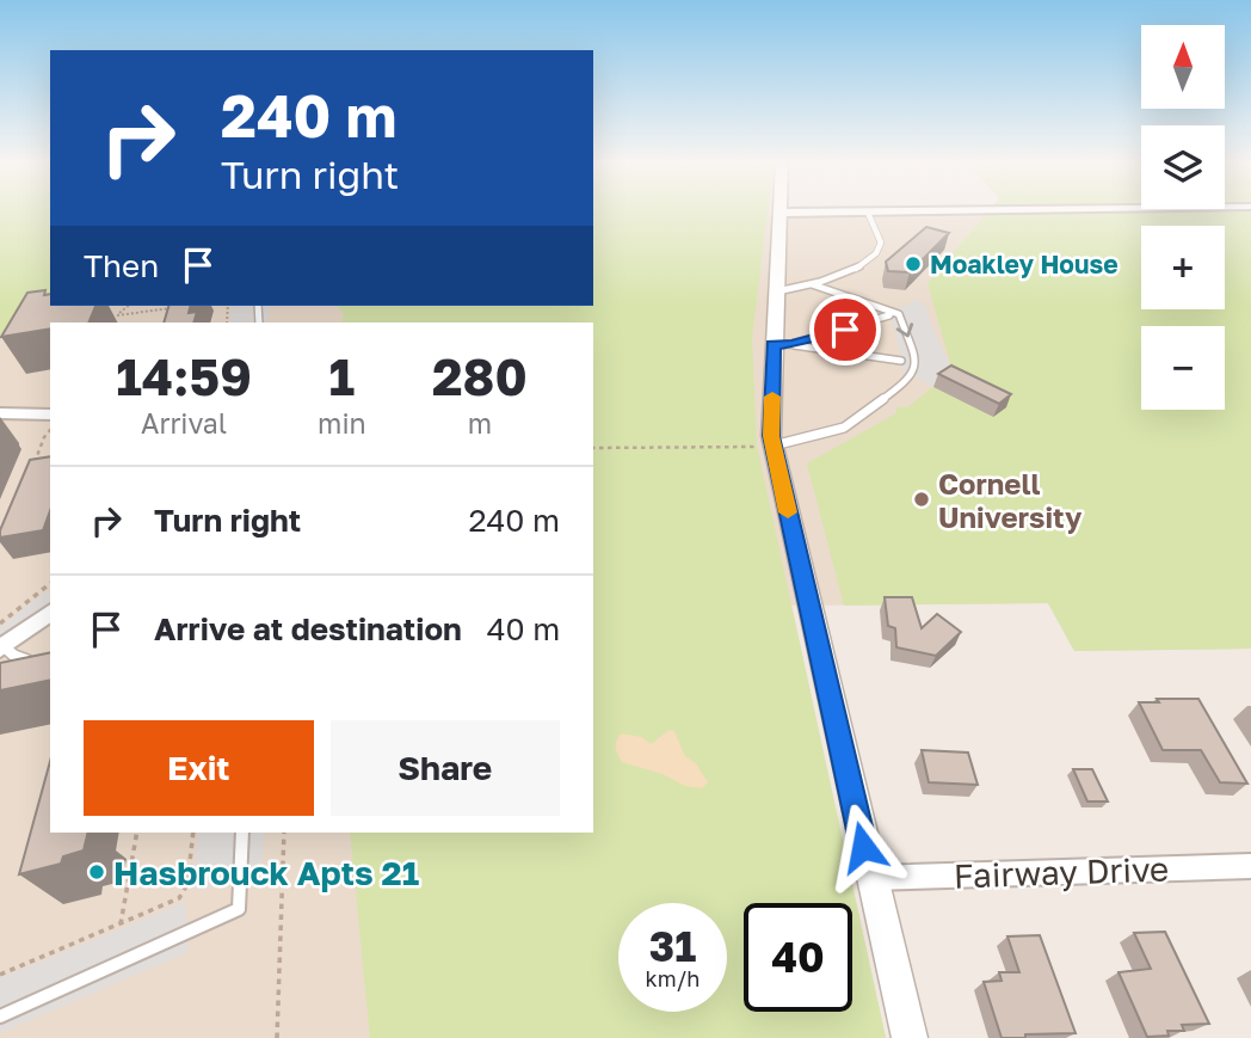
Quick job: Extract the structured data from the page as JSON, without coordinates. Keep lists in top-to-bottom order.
{
  "streets": {
    "street": ["Fairway Drive"]
  },
  "places": ["Moakley House", "Cornell University", "Hasbrouck Apts 21"],
  "north": "top",
  "page": {
    "map_buttons": ["+", "−"],
    "turn": ["240 m", "Turn right"],
    "then": "Then",
    "eta": [
      "14:59",
      "Arrival",
      "1",
      "min",
      "280",
      "m"
    ],
    "list": [
      {
        "name": "Turn right",
        "value": "240 m"
      },
      {
        "name": "Arrive at destination",
        "value": "40 m"
      }
    ],
    "buttons": ["Exit", "Share"],
    "speed": "31 km/h",
    "limit": "40"
  }
}
